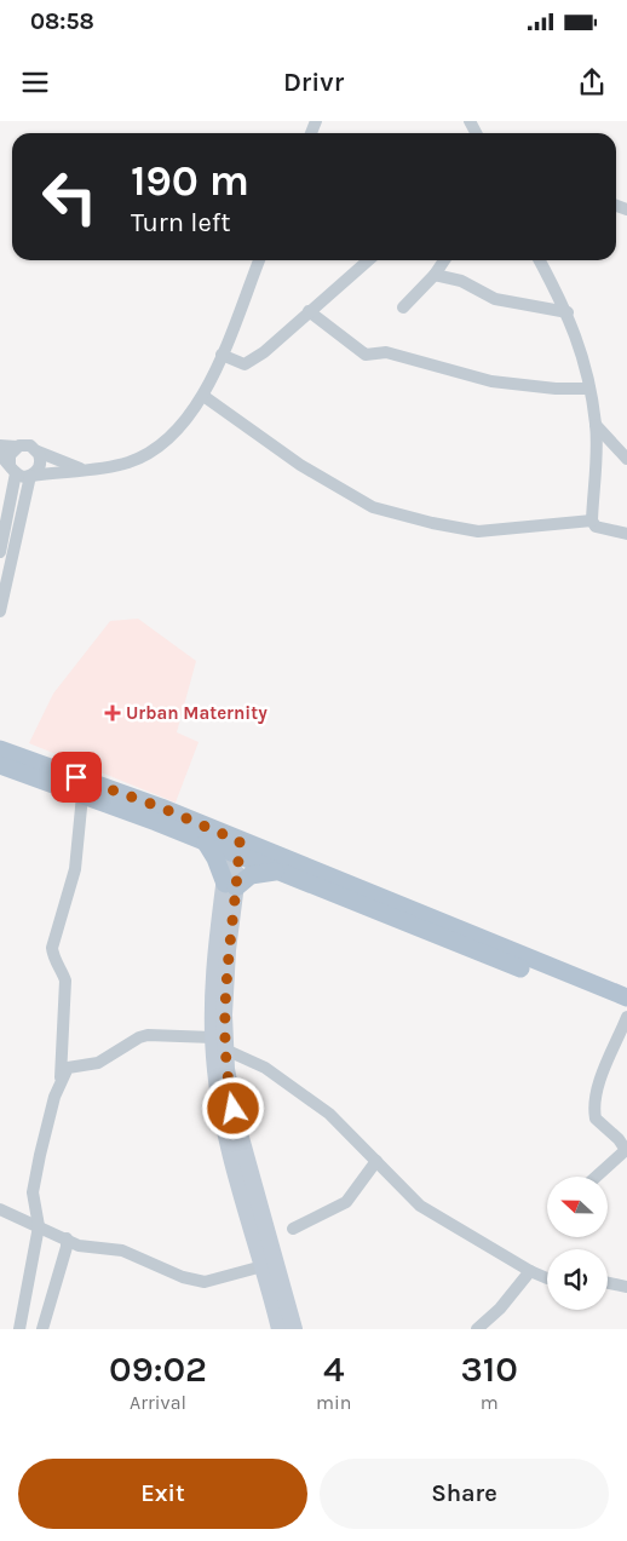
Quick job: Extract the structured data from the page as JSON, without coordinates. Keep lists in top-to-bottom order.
{
  "places": {
    "health": ["Urban Maternity"]
  },
  "north": "left",
  "page": {
    "status": "08:58",
    "header": "Drivr",
    "turn": ["190 m", "Turn left"],
    "eta": [
      "09:02",
      "Arrival",
      "4",
      "min",
      "310",
      "m"
    ],
    "buttons": ["Exit", "Share"]
  }
}
